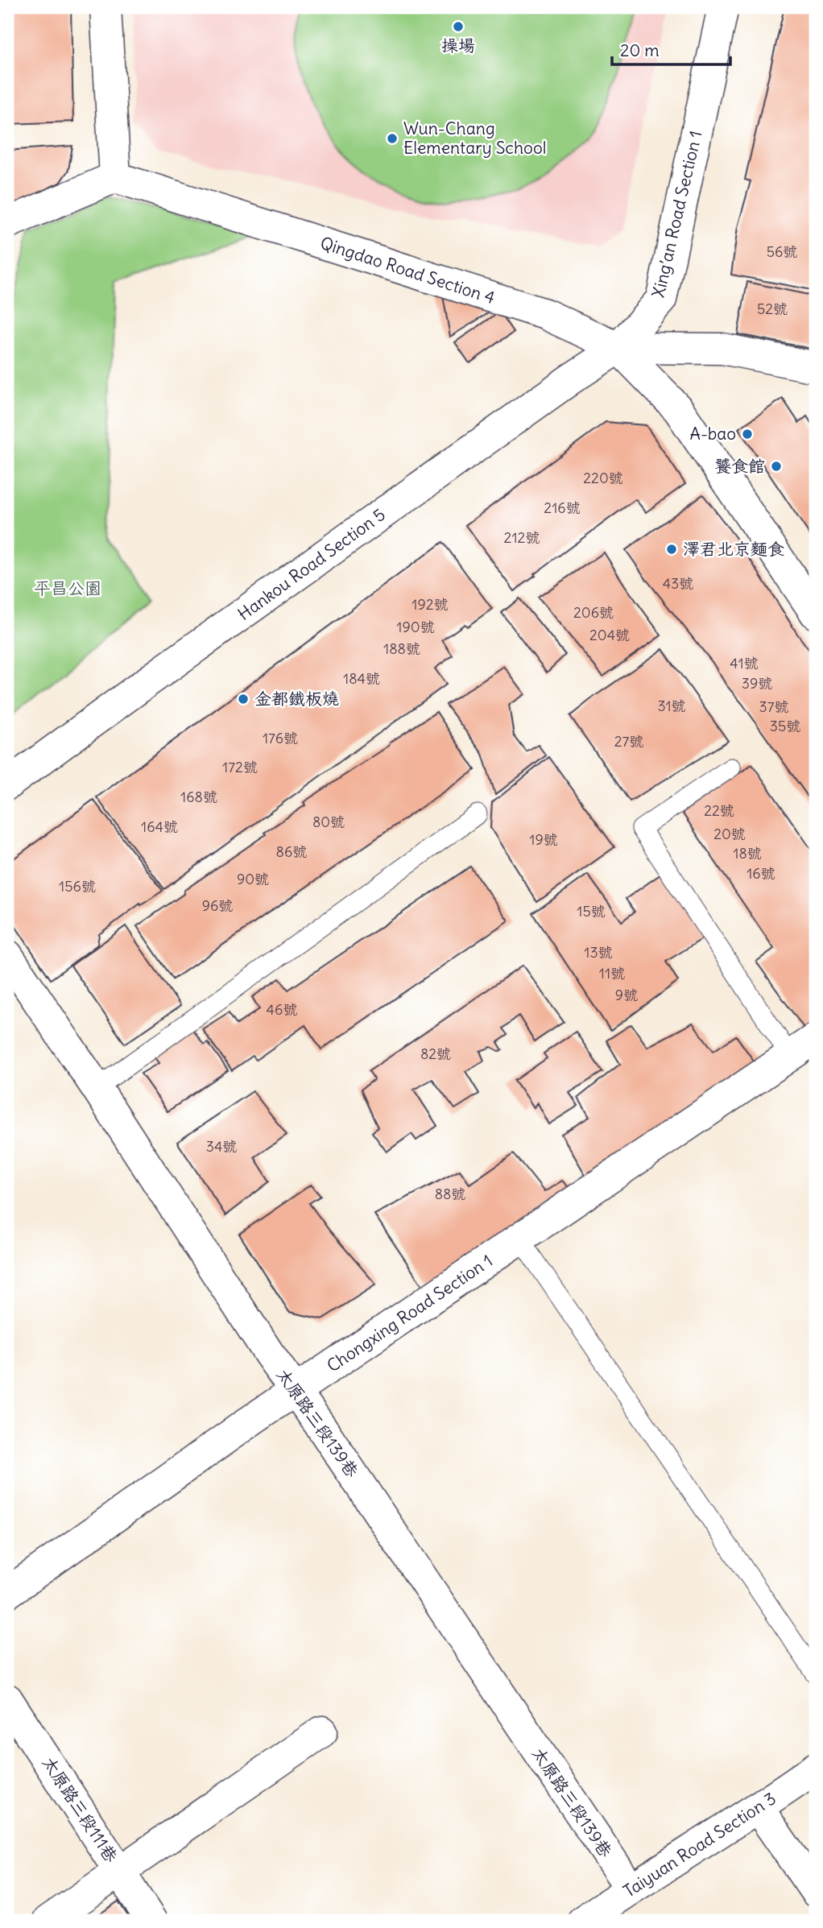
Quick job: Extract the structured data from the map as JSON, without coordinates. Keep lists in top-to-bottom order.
{
  "streets": {
    "street": [
      "Xing’an Road Section 1",
      "Qingdao Road Section 4",
      "Hankou Road Section 5",
      "Chongxing Road Section 1",
      "太原路三段139巷",
      "太原路三段111巷",
      "Taiyuan Road Section 3"
    ]
  },
  "crossings": [
    ["Xing’an Road Section 1", "Qingdao Road Section 4"],
    ["Xing’an Road Section 1", "Hankou Road Section 5"],
    ["Qingdao Road Section 4", "Hankou Road Section 5"],
    ["Chongxing Road Section 1", "太原路三段139巷"],
    ["太原路三段139巷", "Taiyuan Road Section 3"]
  ],
  "parks": ["平昌公園"],
  "places": [
    "操場",
    "Wun-Chang Elementary School",
    "A-bao",
    "饕食館",
    "澤君北京麵食",
    "金都鐵板燒"
  ],
  "house_numbers": [
    "56號",
    "52號",
    "220號",
    "216號",
    "212號",
    "43號",
    "192號",
    "206號",
    "190號",
    "204號",
    "188號",
    "41號",
    "184號",
    "39號",
    "31號",
    "37號",
    "35號",
    "176號",
    "27號",
    "172號",
    "168號",
    "22號",
    "80號",
    "164號",
    "20號",
    "19號",
    "86號",
    "18號",
    "16號",
    "90號",
    "156號",
    "96號",
    "15號",
    "13號",
    "11號",
    "9號",
    "46號",
    "82號",
    "34號",
    "88號"
  ],
  "scale_bar": "20 m"
}
